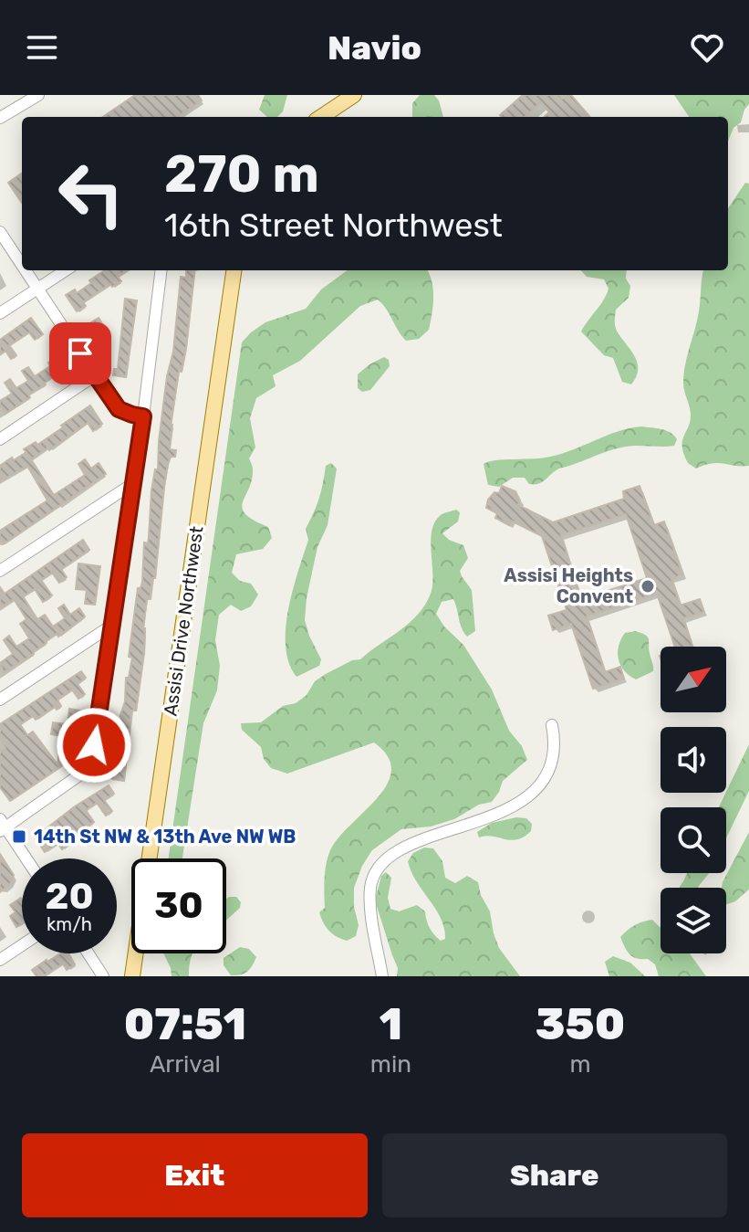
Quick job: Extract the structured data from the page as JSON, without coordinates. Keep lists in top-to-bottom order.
{
  "streets": {
    "main road": ["Assisi Drive Northwest"]
  },
  "places": {
    "other": ["Assisi Heights Convent"],
    "transit": ["14th St NW & 13th Ave NW WB"]
  },
  "north": "top right",
  "page": {
    "header": "Navio",
    "turn": ["270 m", "16th Street Northwest"],
    "speed": "20 km/h",
    "limit": "30",
    "eta": [
      "07:51",
      "Arrival",
      "1",
      "min",
      "350",
      "m"
    ],
    "buttons": ["Exit", "Share"]
  }
}
